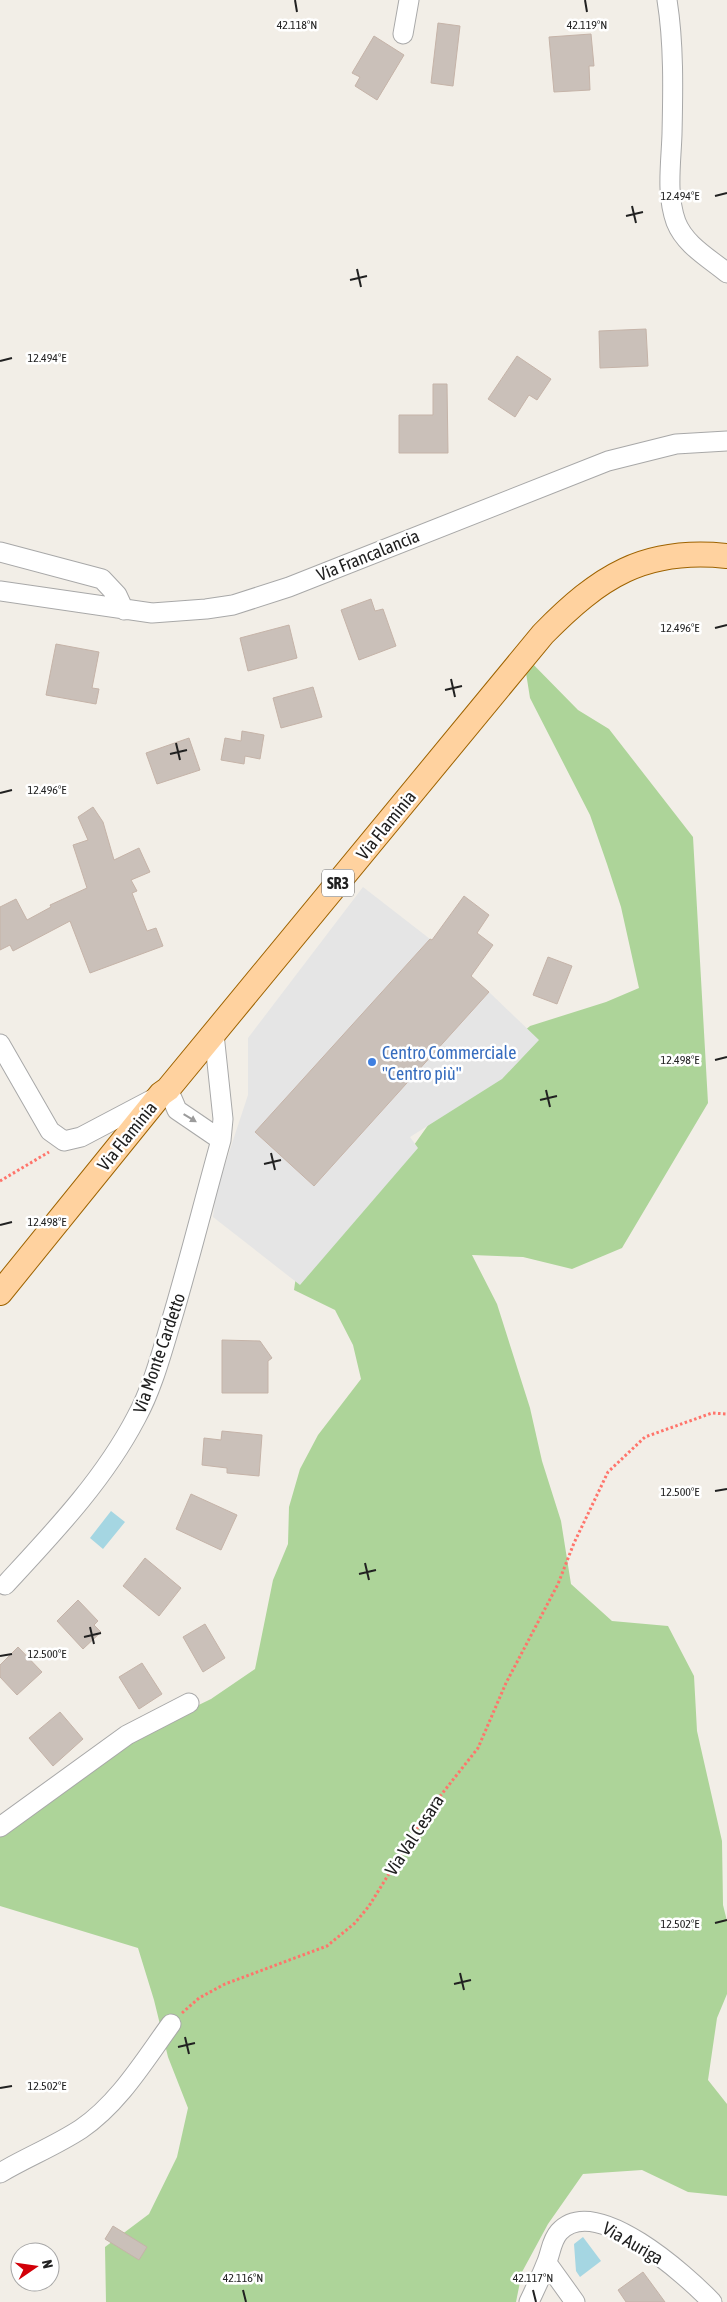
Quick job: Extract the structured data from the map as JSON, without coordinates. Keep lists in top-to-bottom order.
{
  "streets": {
    "main road": ["Via Flaminia", "SR3"],
    "street": ["Via Francalancia", "Via Monte Cardetto", "Via Auriga"],
    "path": ["Via Val Cesara"]
  },
  "crossings": [
    ["Via Flaminia", "Via Monte Cardetto"]
  ],
  "places": ["Centro Commerciale \"Centro più\""],
  "north": "right",
  "coordinates": [
    "42.118°N",
    "42.119°N",
    "12.494°E",
    "12.496°E",
    "12.498°E",
    "12.500°E",
    "12.502°E",
    "42.116°N",
    "42.117°N"
  ]
}
